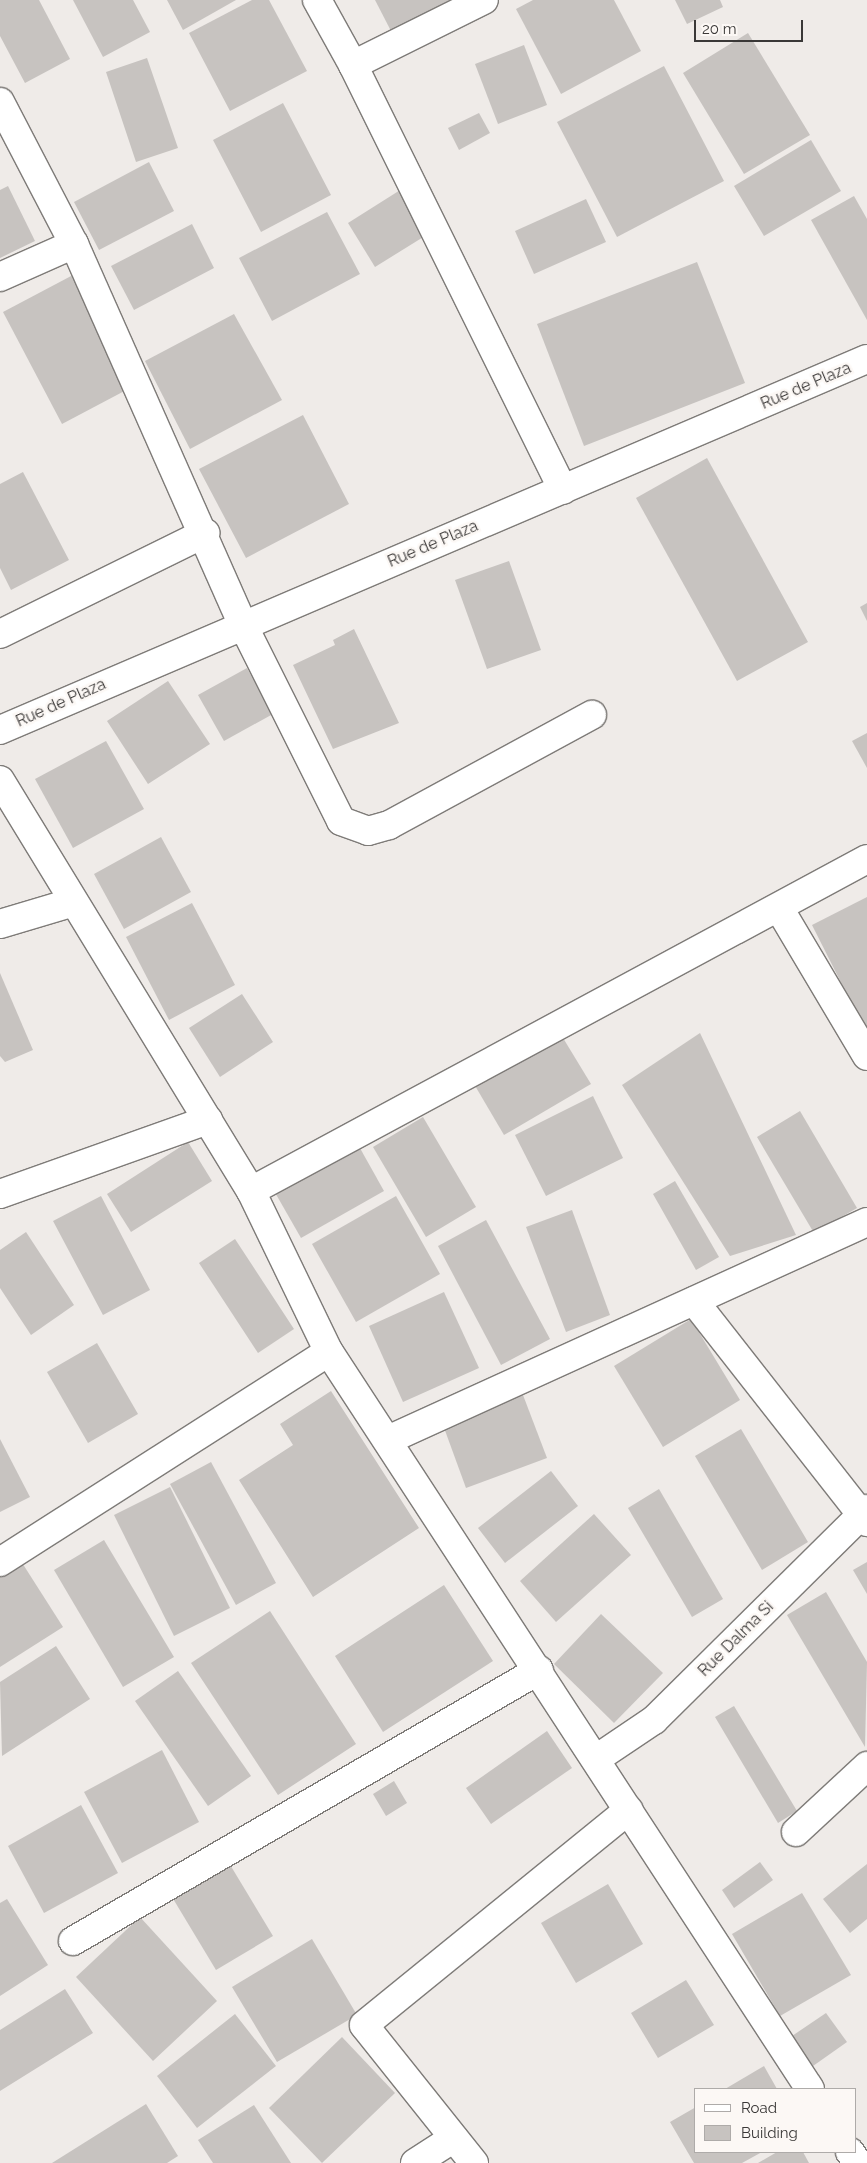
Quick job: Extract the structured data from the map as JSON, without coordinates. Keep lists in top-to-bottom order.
{
  "streets": {
    "street": ["Rue de Plaza", "Rue Dalma Si"]
  },
  "legend": ["Road", "Building"],
  "scale_bar": "20 m"
}
